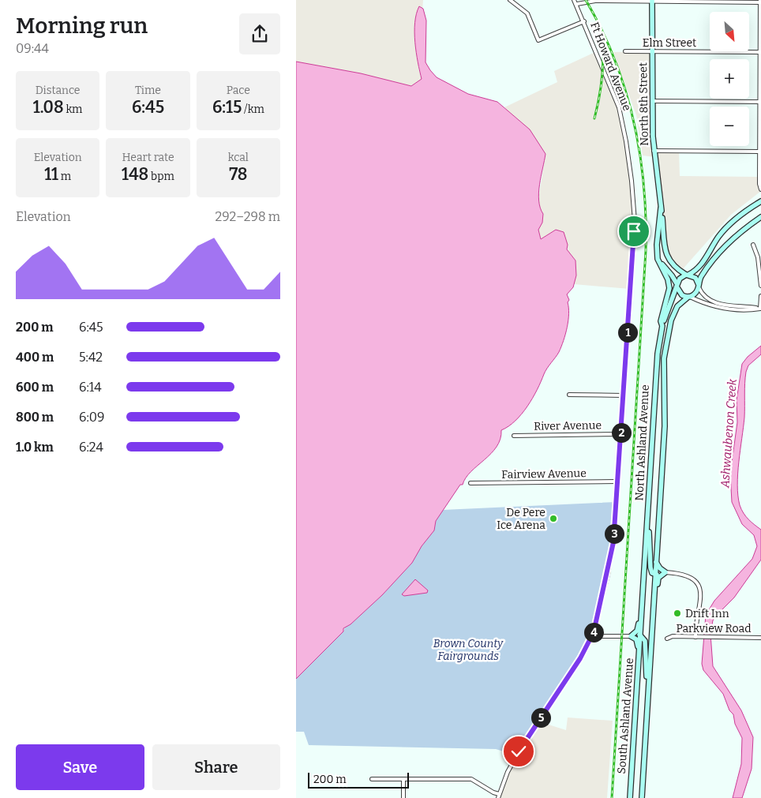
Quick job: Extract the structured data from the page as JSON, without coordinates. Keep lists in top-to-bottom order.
{
  "streets": {
    "main road": ["North 8th Street", "North Ashland Avenue", "South Ashland Avenue"],
    "street": [
      "Elm Street",
      "Ft Howard Avenue",
      "River Avenue",
      "Fairview Avenue",
      "Parkview Road"
    ]
  },
  "crossings": [
    ["Elm Street", "North 8th Street"],
    ["Ft Howard Avenue", "River Avenue"],
    ["Ft Howard Avenue", "Fairview Avenue"],
    ["North 8th Street", "North Ashland Avenue"],
    ["North Ashland Avenue", "South Ashland Avenue"]
  ],
  "water": ["Ashwaubenon Creek"],
  "parks": ["Brown County Fairgrounds"],
  "places": ["De Pere Ice Arena", "Drift Inn"],
  "scale_bar": "200 m",
  "north": "bottom right",
  "page": {
    "heading": ["Morning run", "09:44"],
    "map_buttons": ["+", "−"],
    "stats": [
      ["Distance", "1.08 km"],
      ["Time", "6:45"],
      ["Pace", "6:15 /km"],
      ["Elevation", "11 m"],
      ["Heart rate", "148 bpm"],
      ["kcal", "78"]
    ],
    "chart": ["Elevation", "292–298 m"],
    "list": [
      {
        "name": "200 m",
        "note": "6:45"
      },
      {
        "name": "400 m",
        "note": "5:42"
      },
      {
        "name": "600 m",
        "note": "6:14"
      },
      {
        "name": "800 m",
        "note": "6:09"
      },
      {
        "name": "1.0 km",
        "note": "6:24"
      }
    ],
    "pins": [
      "1",
      "2",
      "3",
      "4",
      "5"
    ],
    "buttons": ["Save", "Share"],
    "scale": "200 m"
  }
}
